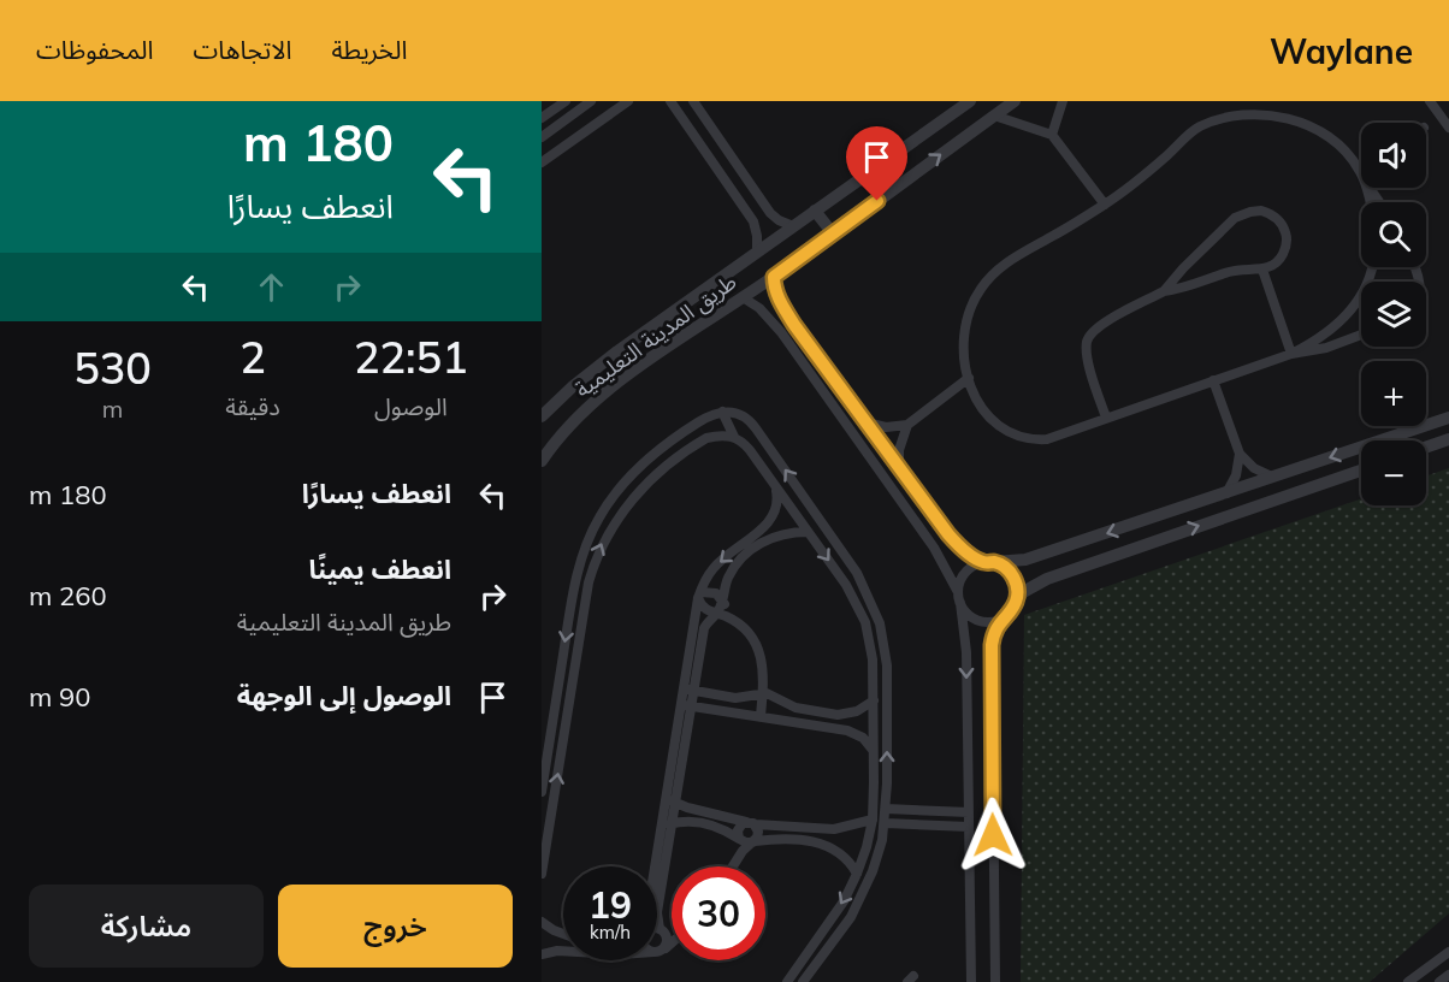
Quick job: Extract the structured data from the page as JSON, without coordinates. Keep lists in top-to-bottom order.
{
  "streets": {
    "street": ["طريق المدينة التعليمية"]
  },
  "page": {
    "header": "Waylane",
    "nav": ["الخريطة", "الاتجاهات", "المحفوظات"],
    "turn": ["180 m", "انعطف يسارًا"],
    "map_buttons": ["+", "−"],
    "eta": [
      "22:51",
      "الوصول",
      "2",
      "دقيقة",
      "530",
      "m"
    ],
    "list": [
      {
        "name": "انعطف يسارًا",
        "value": "180 m"
      },
      {
        "name": "انعطف يمينًا",
        "note": "طريق المدينة التعليمية",
        "value": "260 m"
      },
      {
        "name": "الوصول إلى الوجهة",
        "value": "90 m"
      }
    ],
    "speed": "19 km/h",
    "limit": "30",
    "buttons": ["خروج", "مشاركة"]
  }
}
